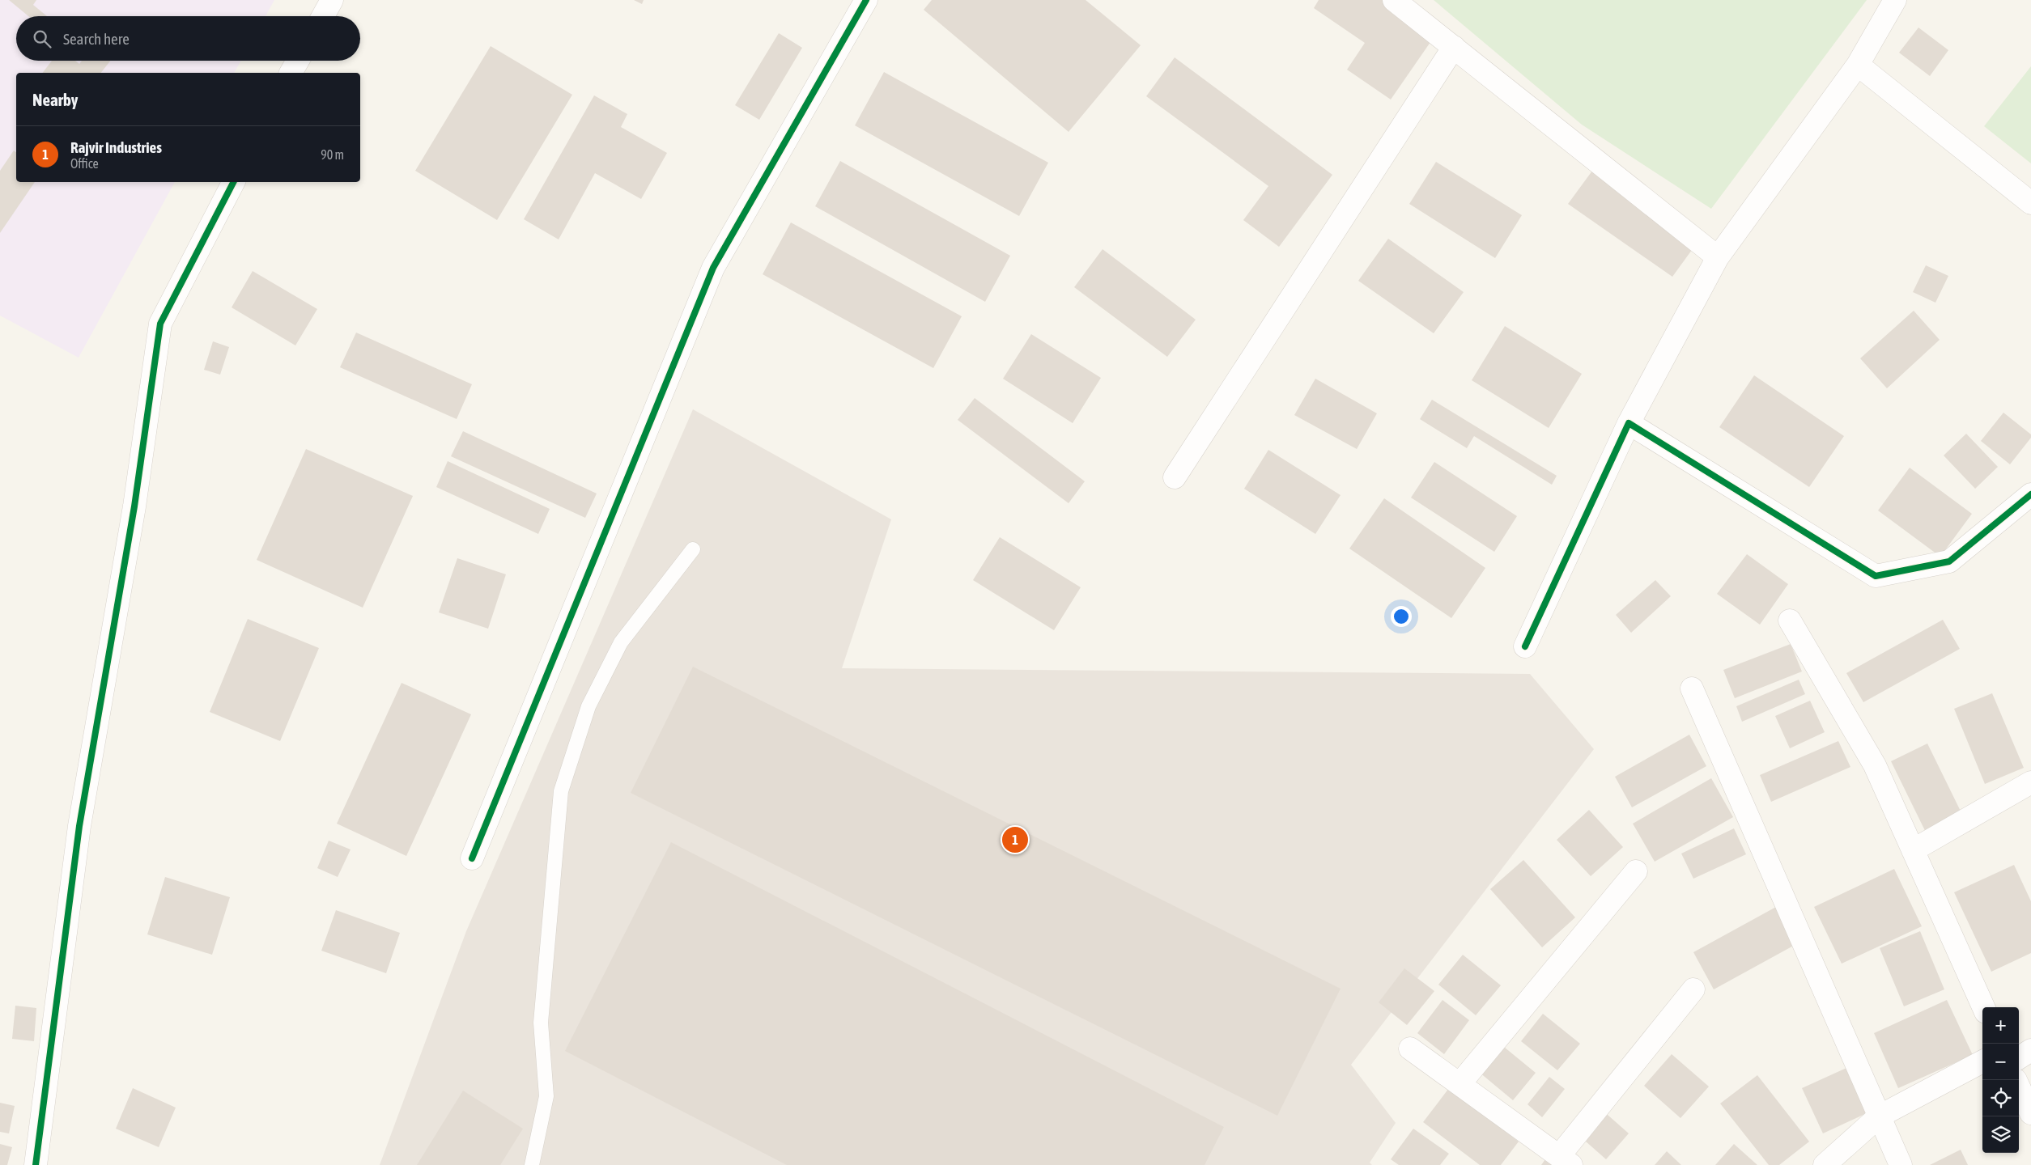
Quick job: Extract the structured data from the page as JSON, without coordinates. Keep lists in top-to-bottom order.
{
  "page": {
    "search": "Search here",
    "heading": "Nearby",
    "list": [
      {
        "mark": "1",
        "name": "Rajvir Industries",
        "note": "Office",
        "value": "90 m"
      }
    ],
    "pins": "1",
    "map_buttons": ["+", "−"]
  }
}
